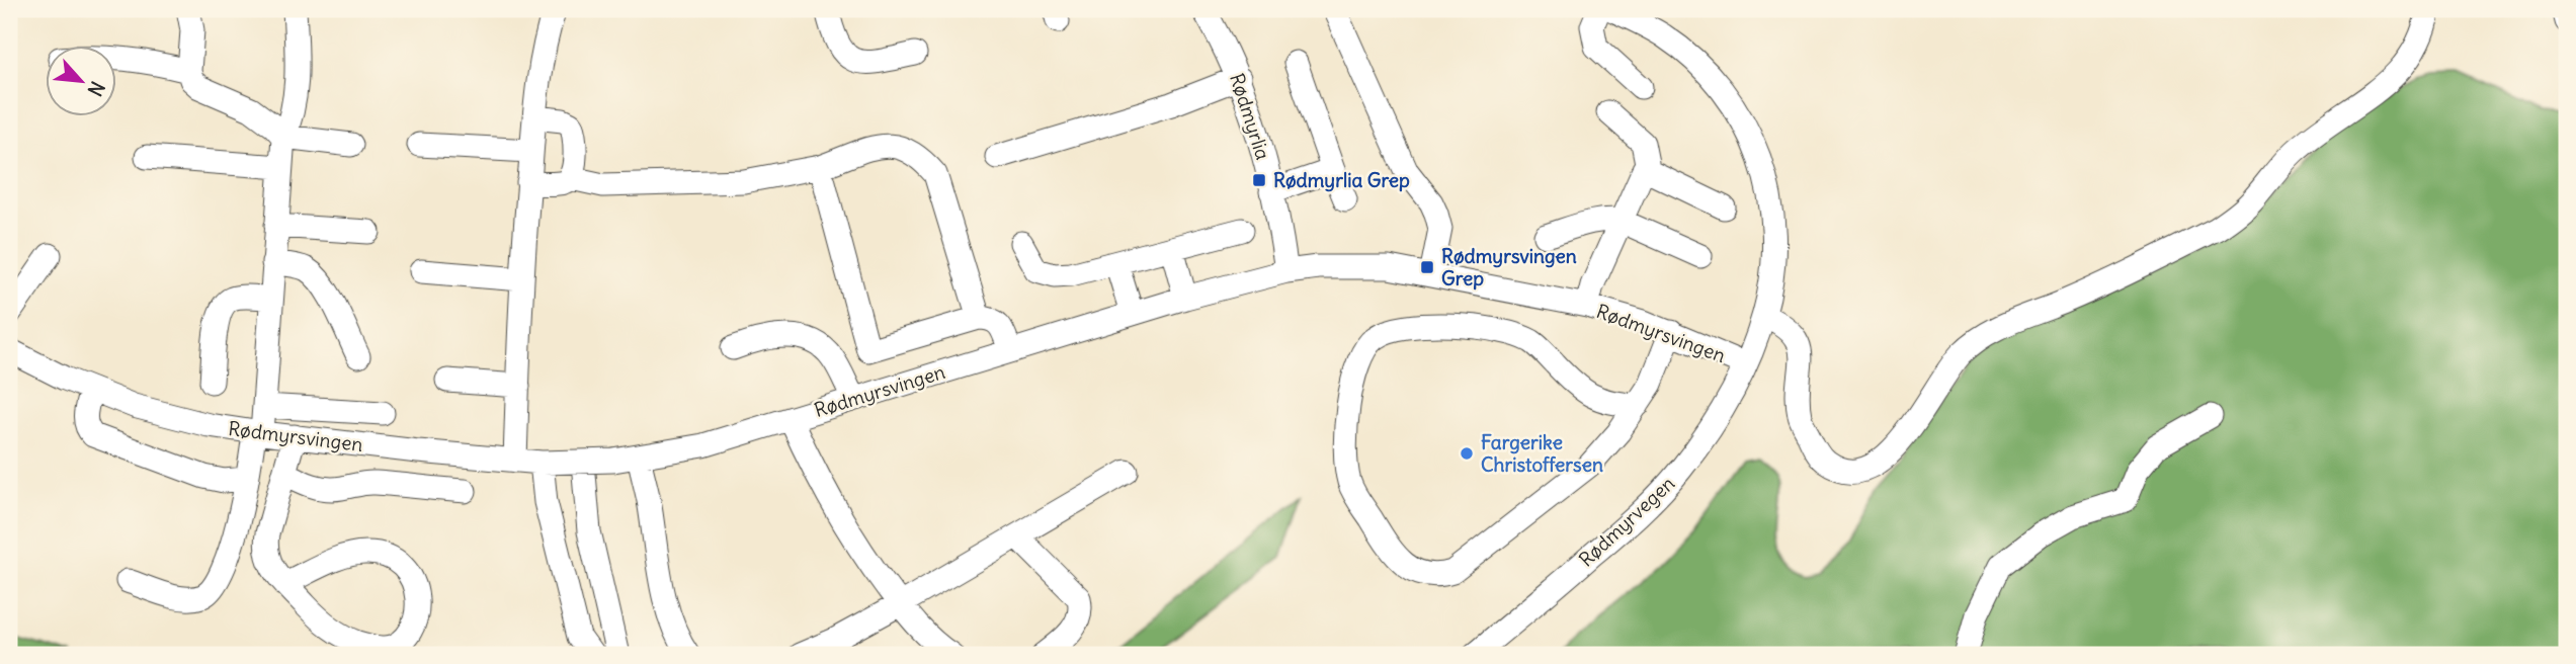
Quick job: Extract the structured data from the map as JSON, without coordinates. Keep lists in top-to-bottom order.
{
  "streets": {
    "street": ["Rødmyrlia", "Rødmyrsvingen", "Rødmyrvegen"]
  },
  "crossings": [
    ["Rødmyrlia", "Rødmyrsvingen"],
    ["Rødmyrsvingen", "Rødmyrvegen"]
  ],
  "places": {
    "transit": ["Rødmyrlia Grep", "Rødmyrsvingen Grep"],
    "other": ["Fargerike Christoffersen"]
  },
  "north": "bottom right"
}
